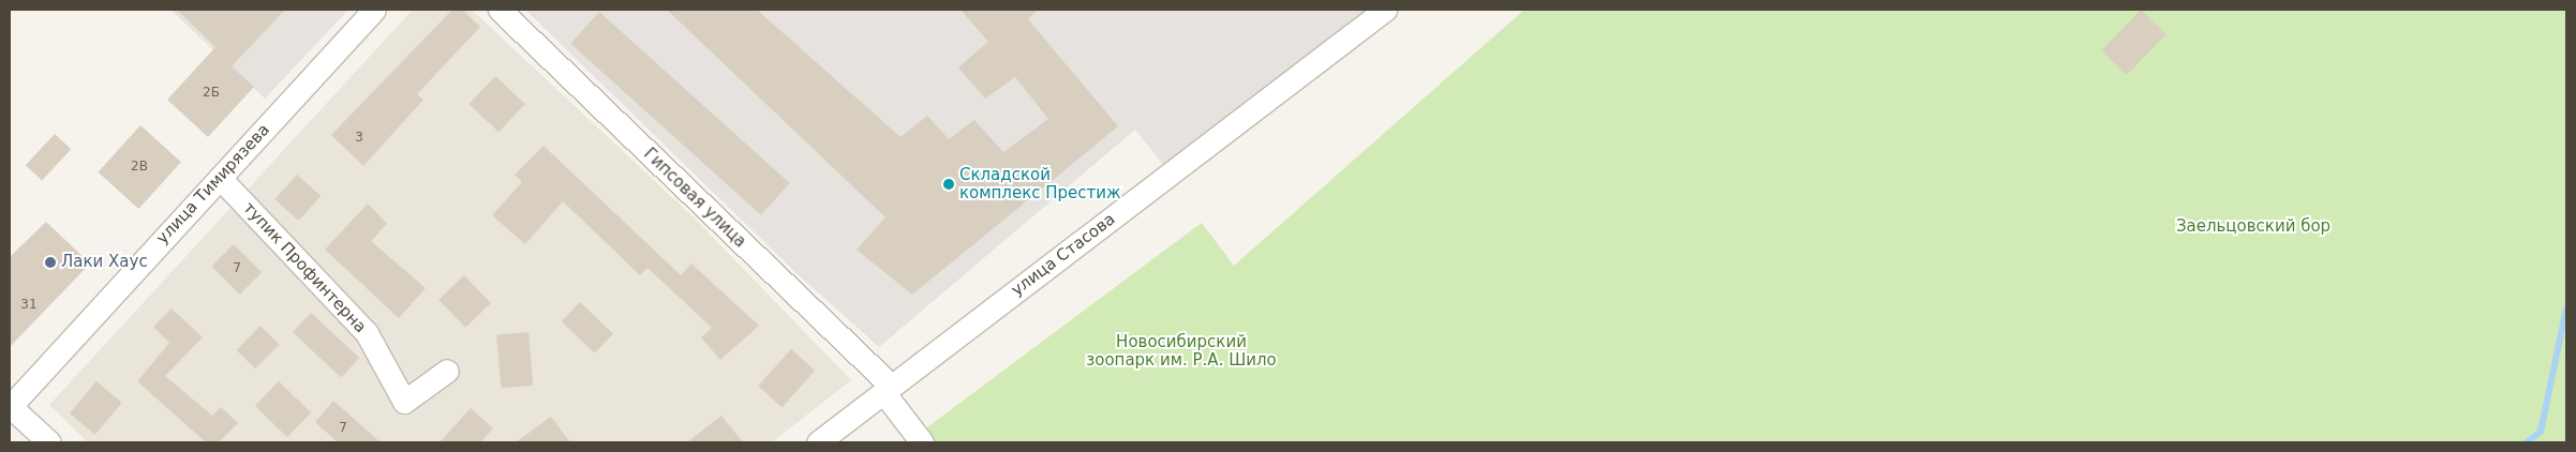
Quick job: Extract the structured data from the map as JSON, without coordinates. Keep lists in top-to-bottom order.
{
  "streets": {
    "street": [
      "улица Тимирязева",
      "Гипсовая улица",
      "улица Стасова",
      "тупик Профинтерна"
    ]
  },
  "crossings": [
    ["улица Тимирязева", "тупик Профинтерна"],
    ["Гипсовая улица", "улица Стасова"]
  ],
  "parks": ["Заельцовский бор", "Новосибирский зоопарк им. Р.А. Шило"],
  "places": ["Складской комплекс Престиж", "Лаки Хаус"],
  "house_numbers": [
    "2Б",
    "3",
    "2В",
    "7",
    "31",
    "7"
  ]
}
